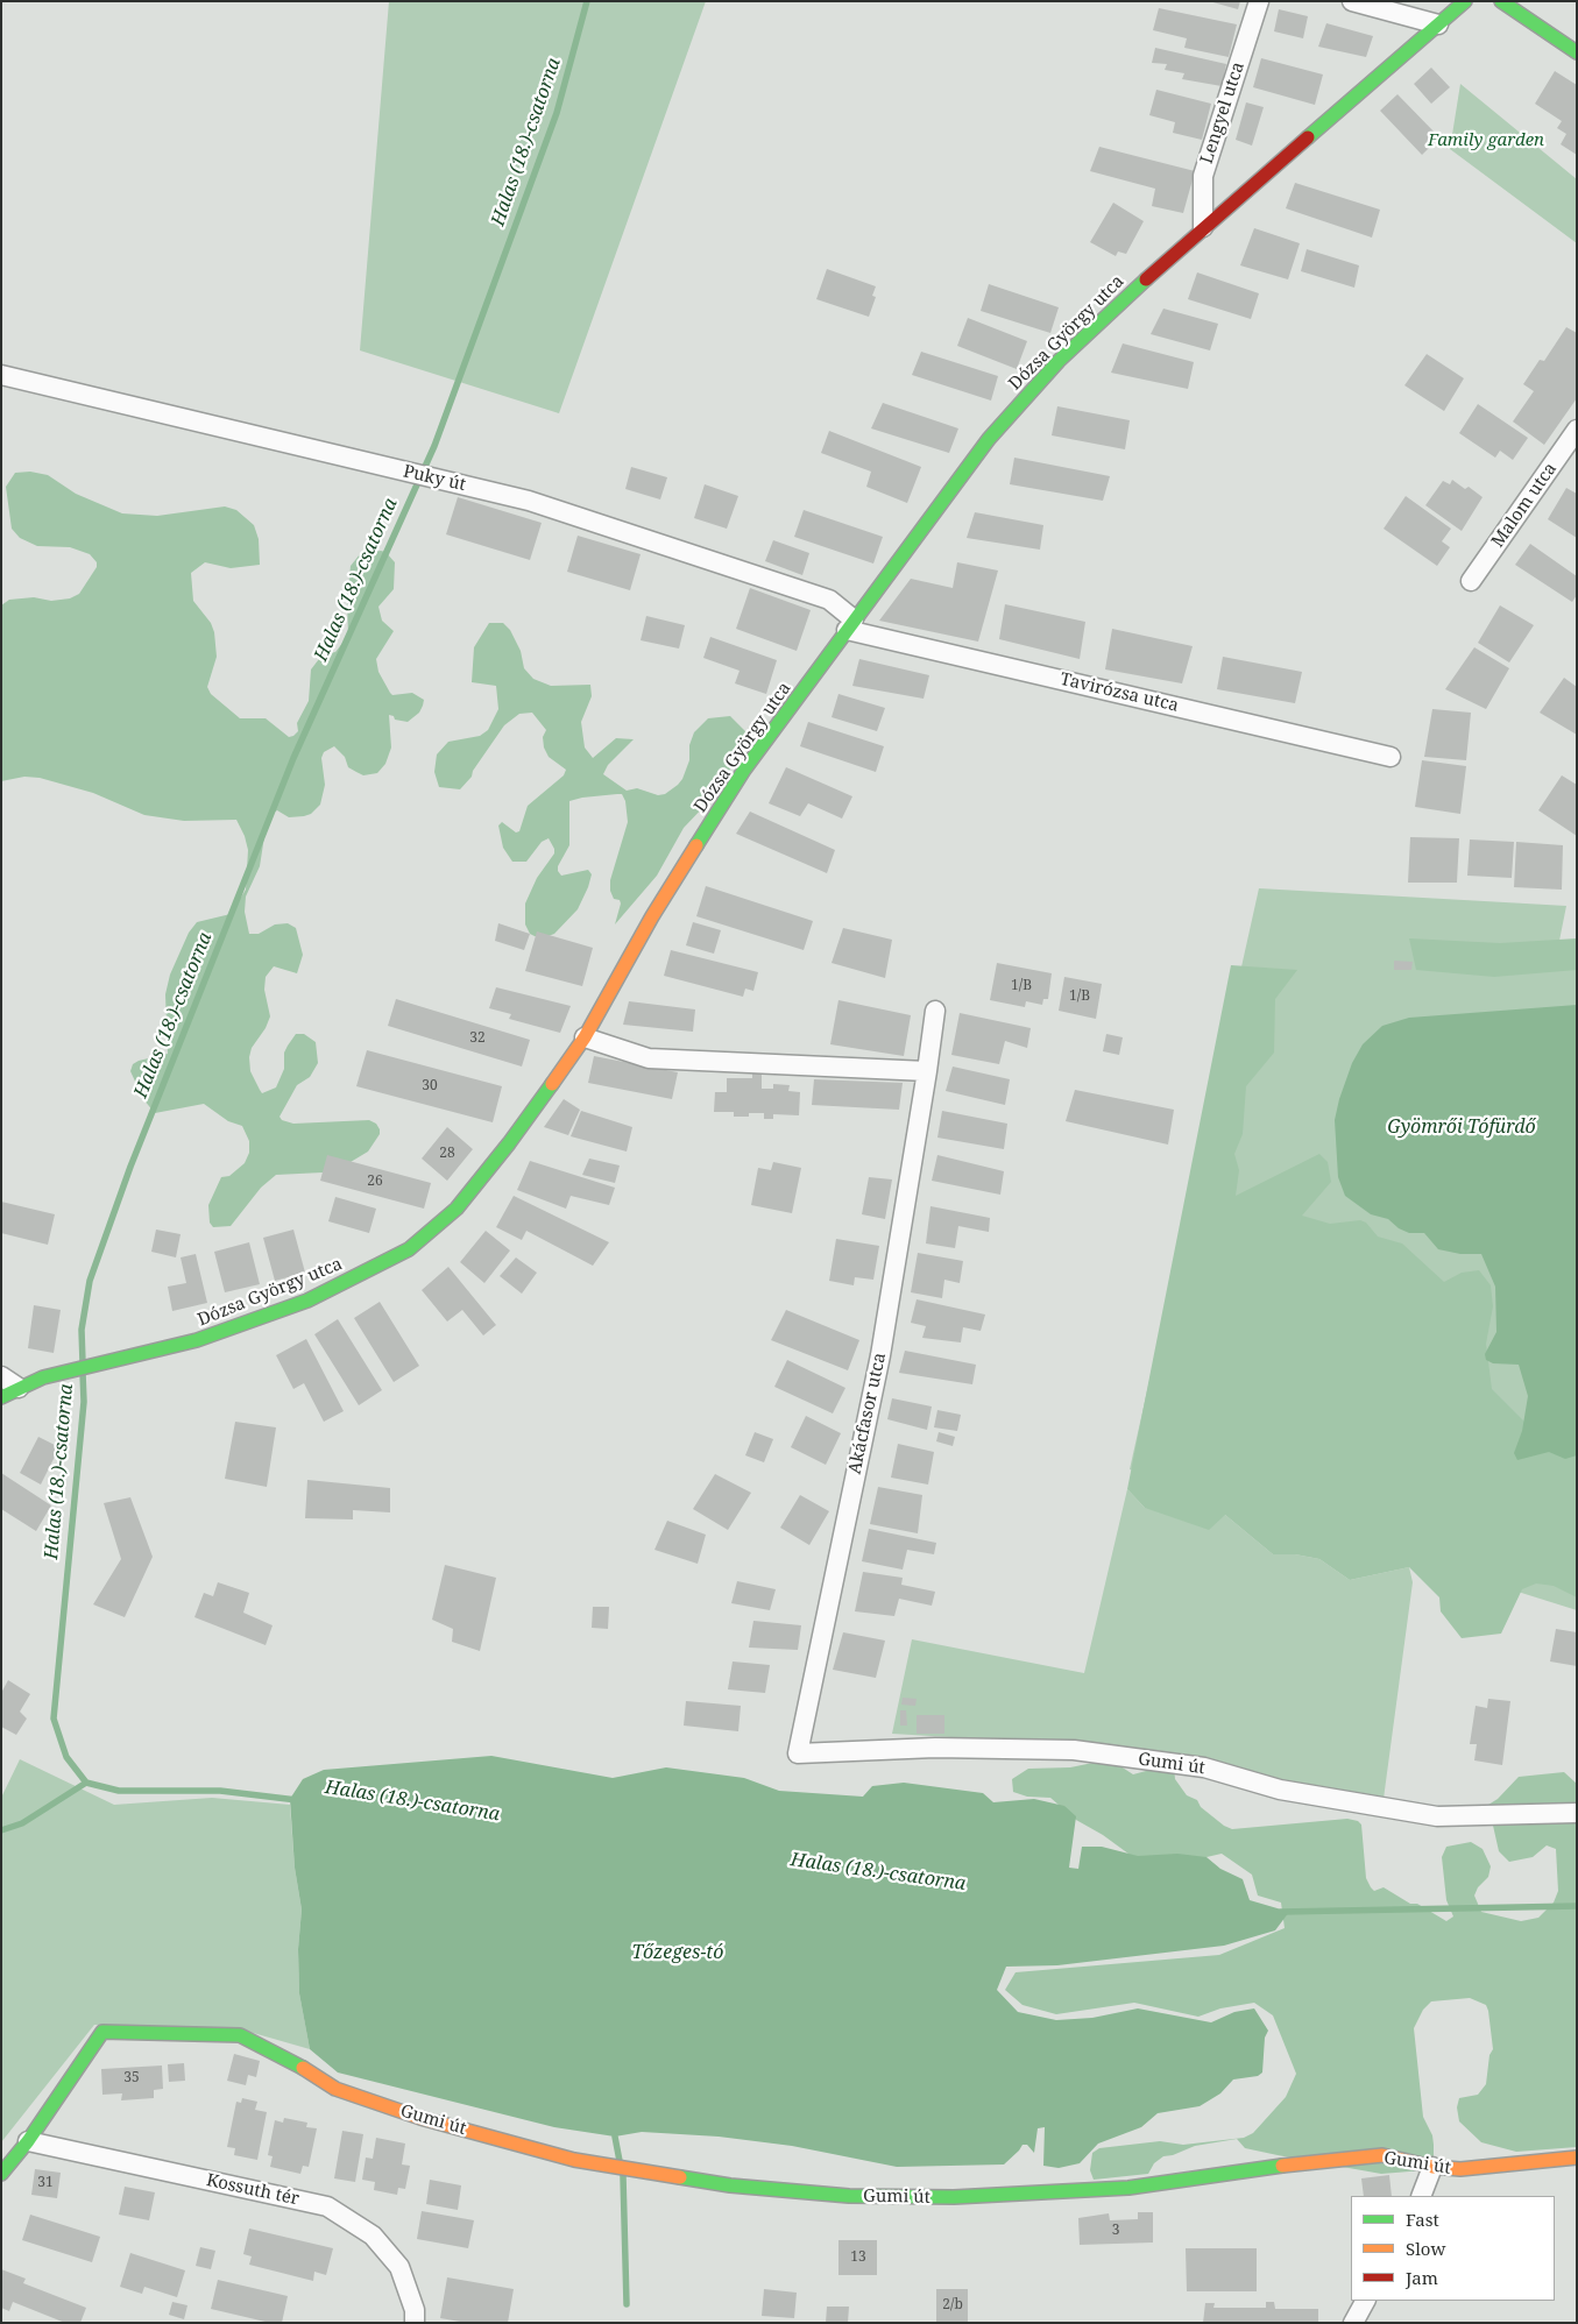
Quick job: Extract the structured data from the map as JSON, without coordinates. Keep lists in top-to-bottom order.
{
  "streets": {
    "main road": ["Dózsa György utca", "Gumi út"],
    "street": [
      "Lengyel utca",
      "Puky út",
      "Malom utca",
      "Tavirózsa utca",
      "Akácfasor utca",
      "Kossuth tér"
    ]
  },
  "crossings": [
    ["Lengyel utca", "Dózsa György utca"],
    ["Dózsa György utca", "Puky út"],
    ["Dózsa György utca", "Tavirózsa utca"],
    ["Puky út", "Tavirózsa utca"],
    ["Akácfasor utca", "Gumi út"],
    ["Gumi út", "Kossuth tér"]
  ],
  "water": ["Halas (18.)-csatorna", "Gyömrői Tófürdő", "Tőzeges-tó"],
  "parks": ["Family garden"],
  "house_numbers": [
    "1/B",
    "1/B",
    "32",
    "30",
    "28",
    "26",
    "35",
    "31",
    "3",
    "13",
    "2/b"
  ],
  "legend": ["Fast", "Slow", "Jam"]
}
